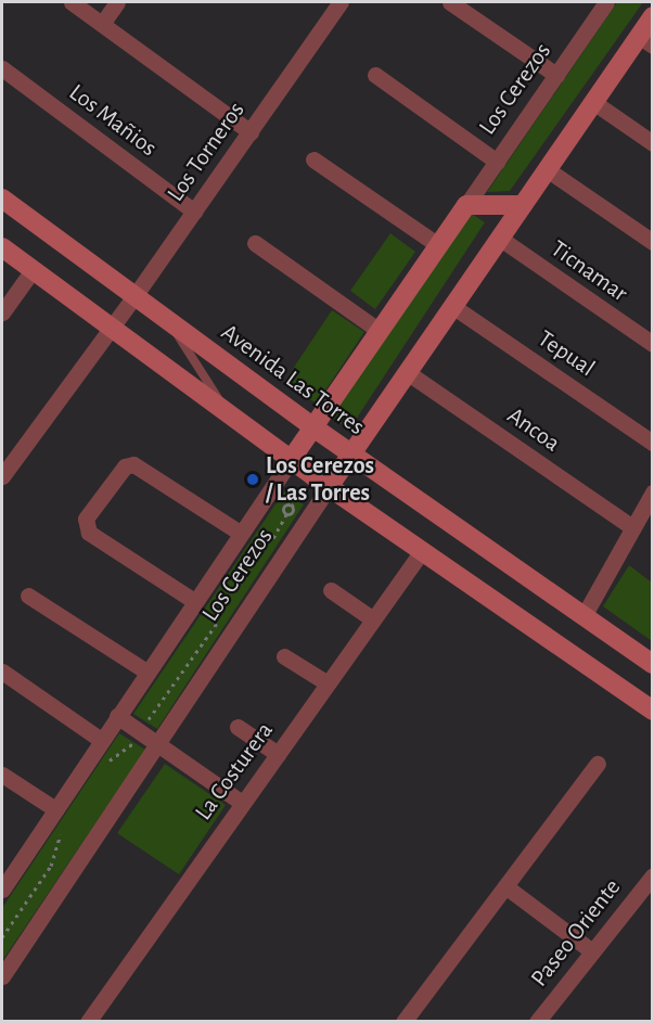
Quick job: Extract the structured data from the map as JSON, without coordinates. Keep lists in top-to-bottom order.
{
  "streets": {
    "main road": ["Los Cerezos", "Avenida Las Torres"],
    "street": [
      "Los Mañios",
      "Los Torneros",
      "Ticnamar",
      "Tepual",
      "Ancoa",
      "La Costurera",
      "Paseo Oriente"
    ]
  },
  "crossings": [
    ["Los Cerezos", "Ticnamar"],
    ["Los Cerezos", "Tepual"],
    ["Los Cerezos", "Avenida Las Torres"],
    ["Los Cerezos", "Ancoa"],
    ["Los Mañios", "Los Torneros"],
    ["Los Torneros", "Avenida Las Torres"]
  ],
  "places": ["Los Cerezos / Las Torres"]
}
